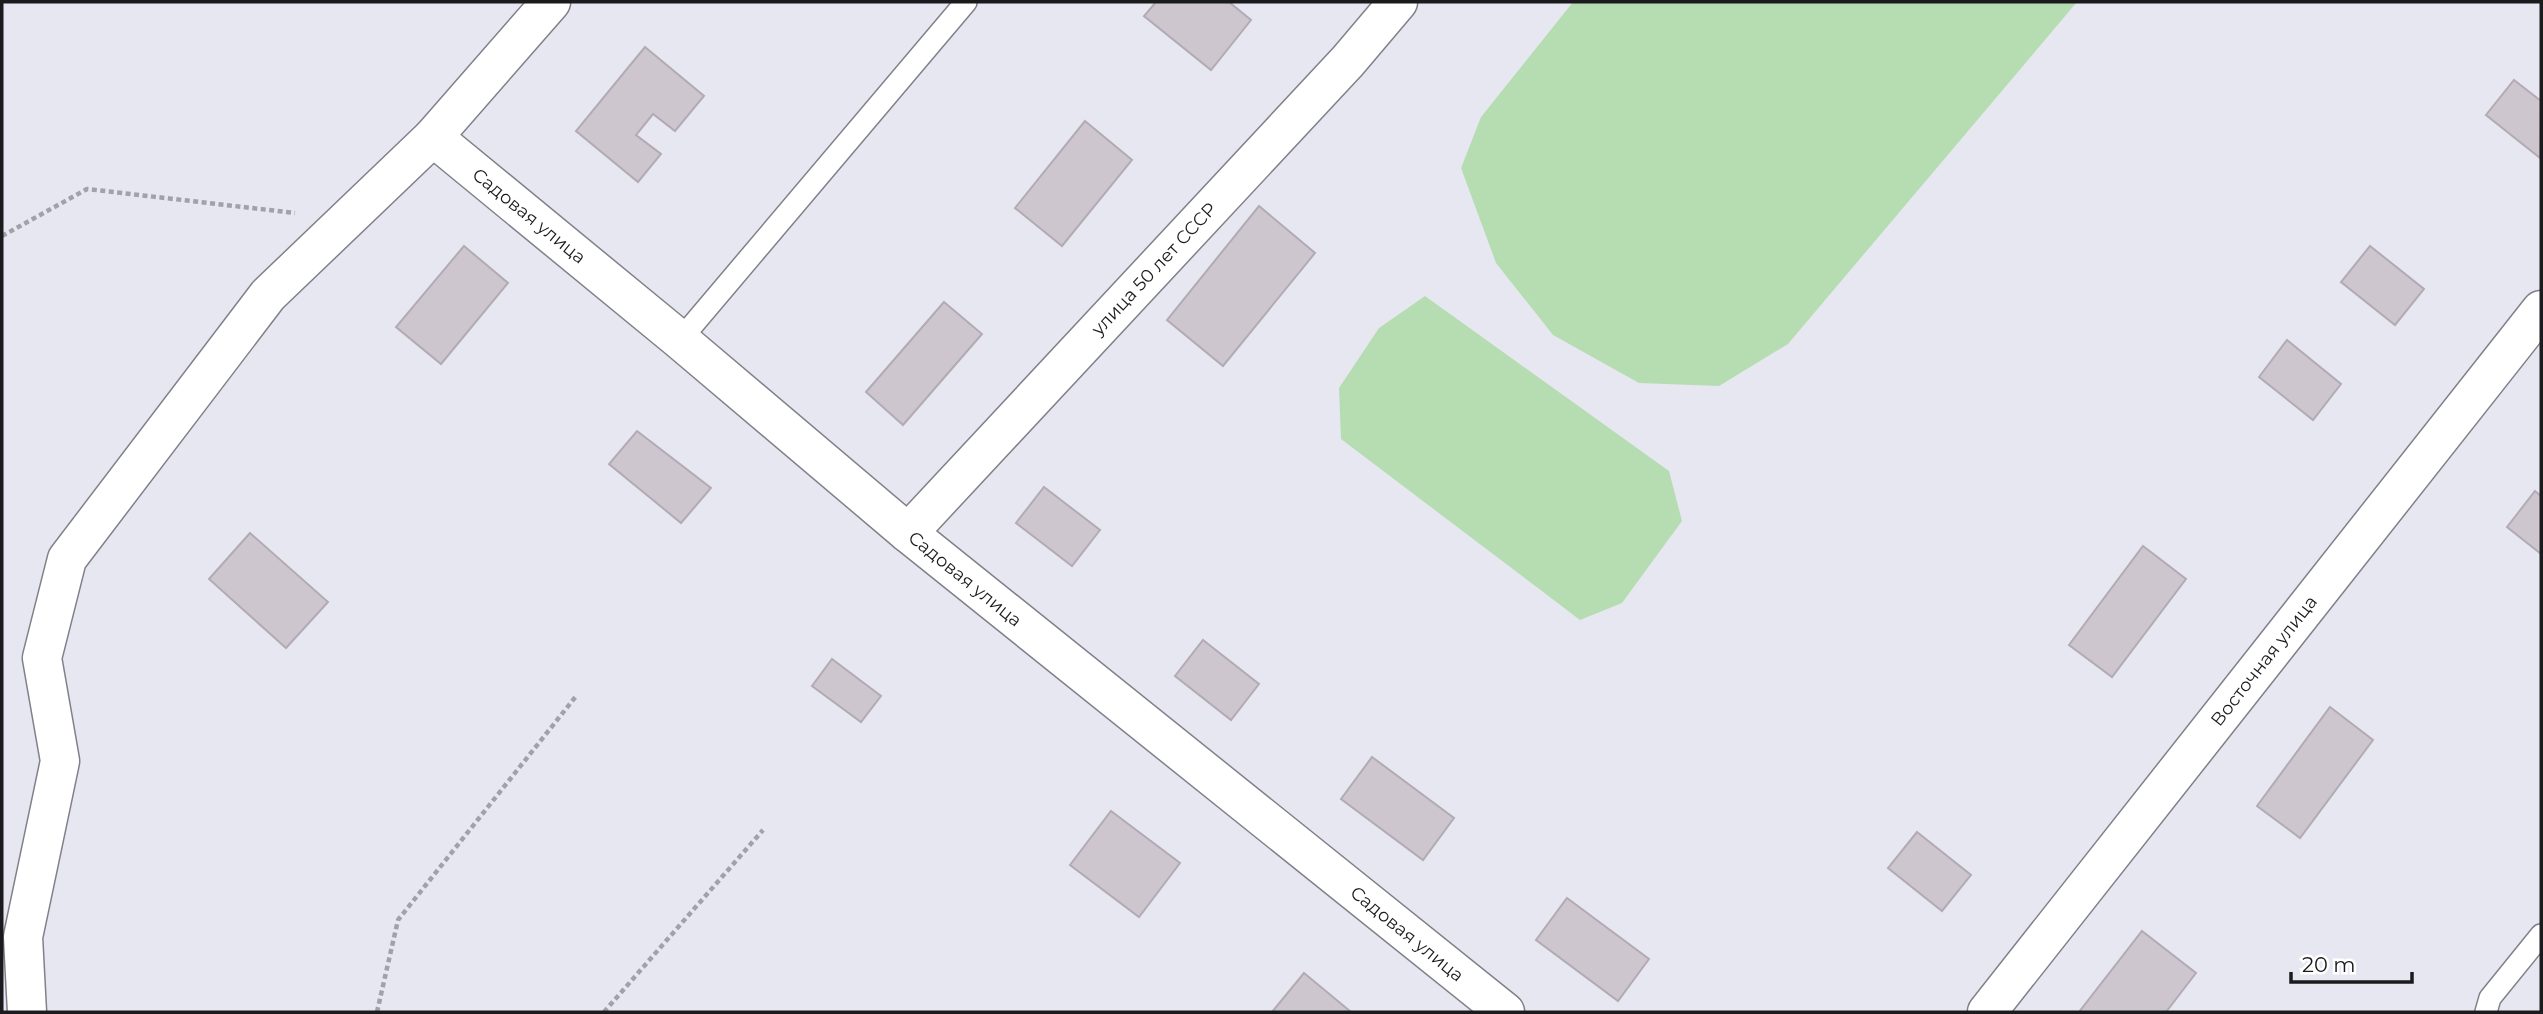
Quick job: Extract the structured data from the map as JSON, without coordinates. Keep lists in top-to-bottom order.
{
  "streets": {
    "street": ["Садовая улица", "улица 50 лет СССР", "Восточная улица"]
  },
  "crossings": [
    ["Садовая улица", "улица 50 лет СССР"]
  ],
  "scale_bar": "20 m"
}
